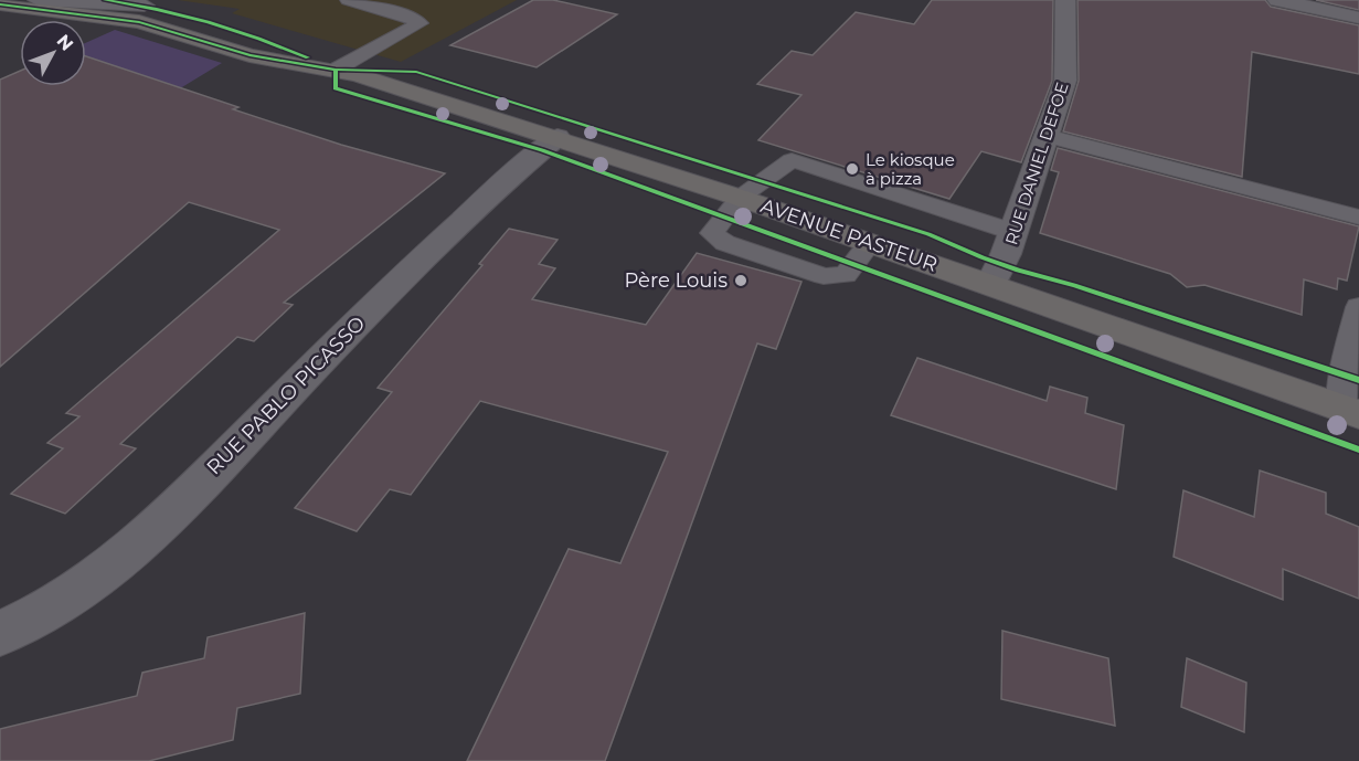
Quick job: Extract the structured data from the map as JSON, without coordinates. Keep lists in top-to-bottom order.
{
  "streets": {
    "main road": ["AVENUE PASTEUR"],
    "street": ["RUE DANIEL DEFOE", "RUE PABLO PICASSO"]
  },
  "crossings": [
    ["RUE DANIEL DEFOE", "AVENUE PASTEUR"],
    ["AVENUE PASTEUR", "RUE PABLO PICASSO"]
  ],
  "places": ["Le kiosque à pizza", "Père Louis"],
  "north": "top right"
}
